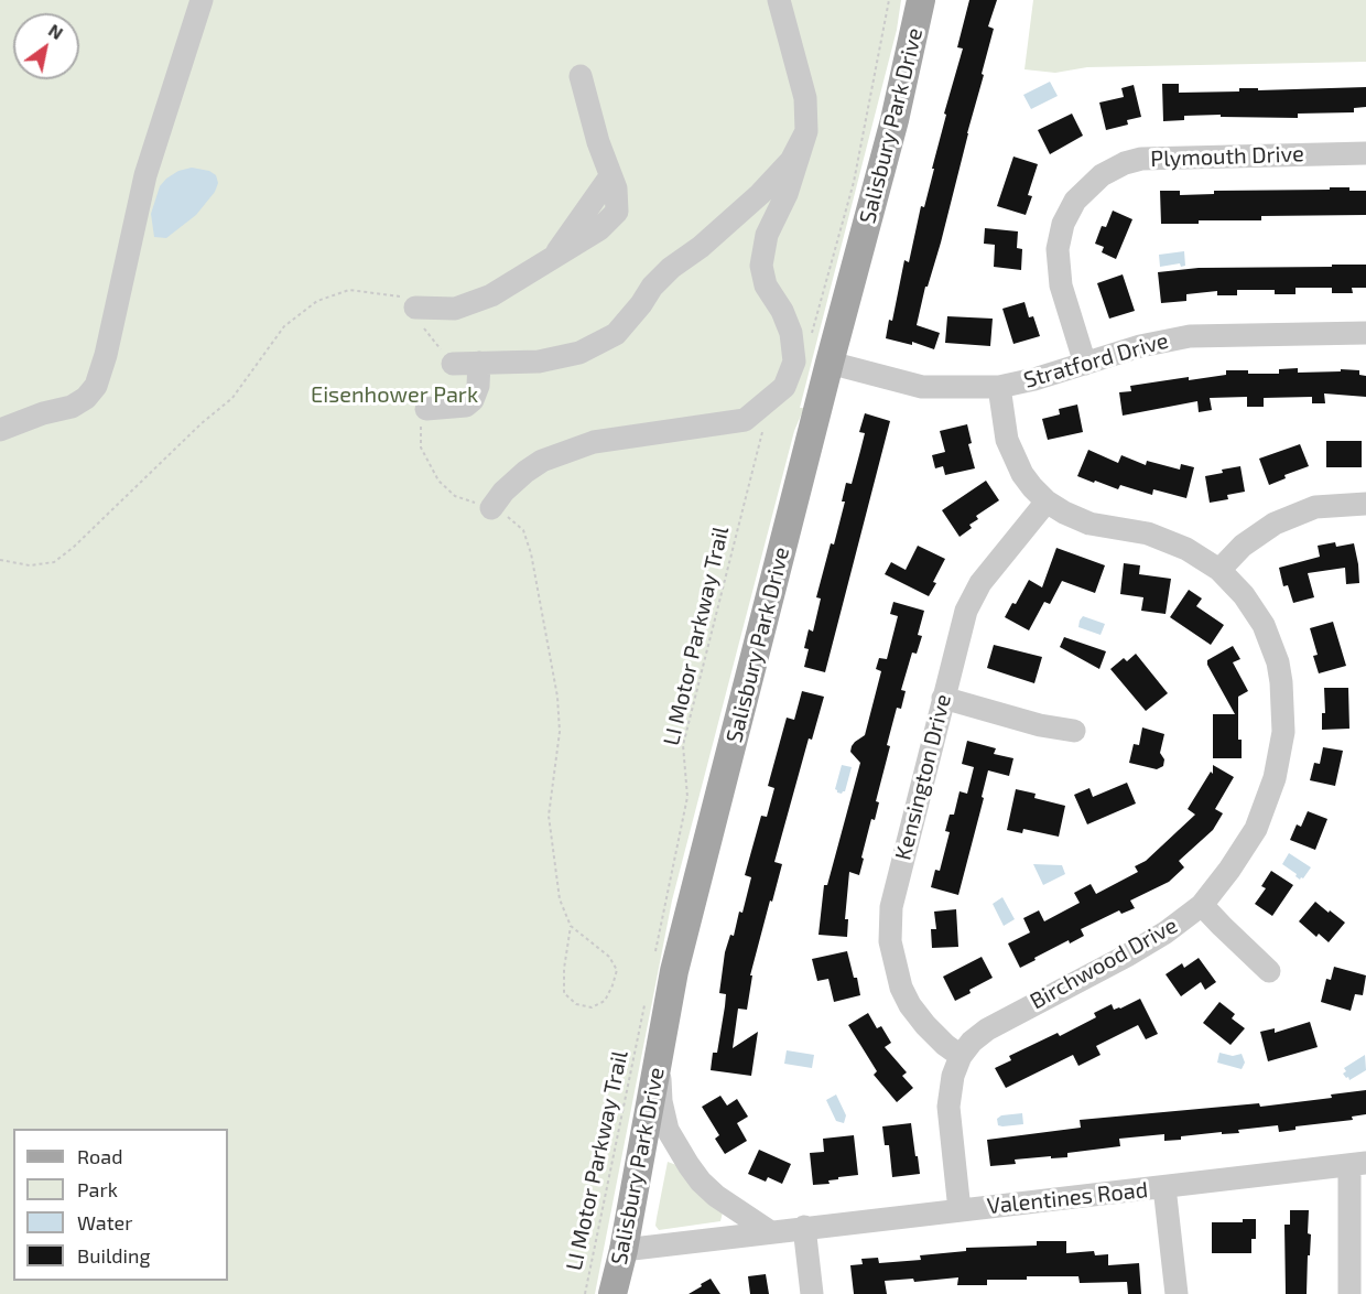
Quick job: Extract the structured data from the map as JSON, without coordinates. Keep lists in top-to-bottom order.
{
  "streets": {
    "main road": ["Salisbury Park Drive"],
    "street": [
      "Plymouth Drive",
      "Stratford Drive",
      "Kensington Drive",
      "Birchwood Drive",
      "Valentines Road"
    ],
    "path": ["LI Motor Parkway Trail"]
  },
  "crossings": [
    ["Salisbury Park Drive", "Stratford Drive"],
    ["Salisbury Park Drive", "Valentines Road"],
    ["Plymouth Drive", "Stratford Drive"],
    ["Stratford Drive", "Birchwood Drive"],
    ["Kensington Drive", "Birchwood Drive"],
    ["Birchwood Drive", "Valentines Road"]
  ],
  "parks": ["Eisenhower Park"],
  "legend": [
    "Road",
    "Park",
    "Water",
    "Building"
  ],
  "north": "top right"
}
